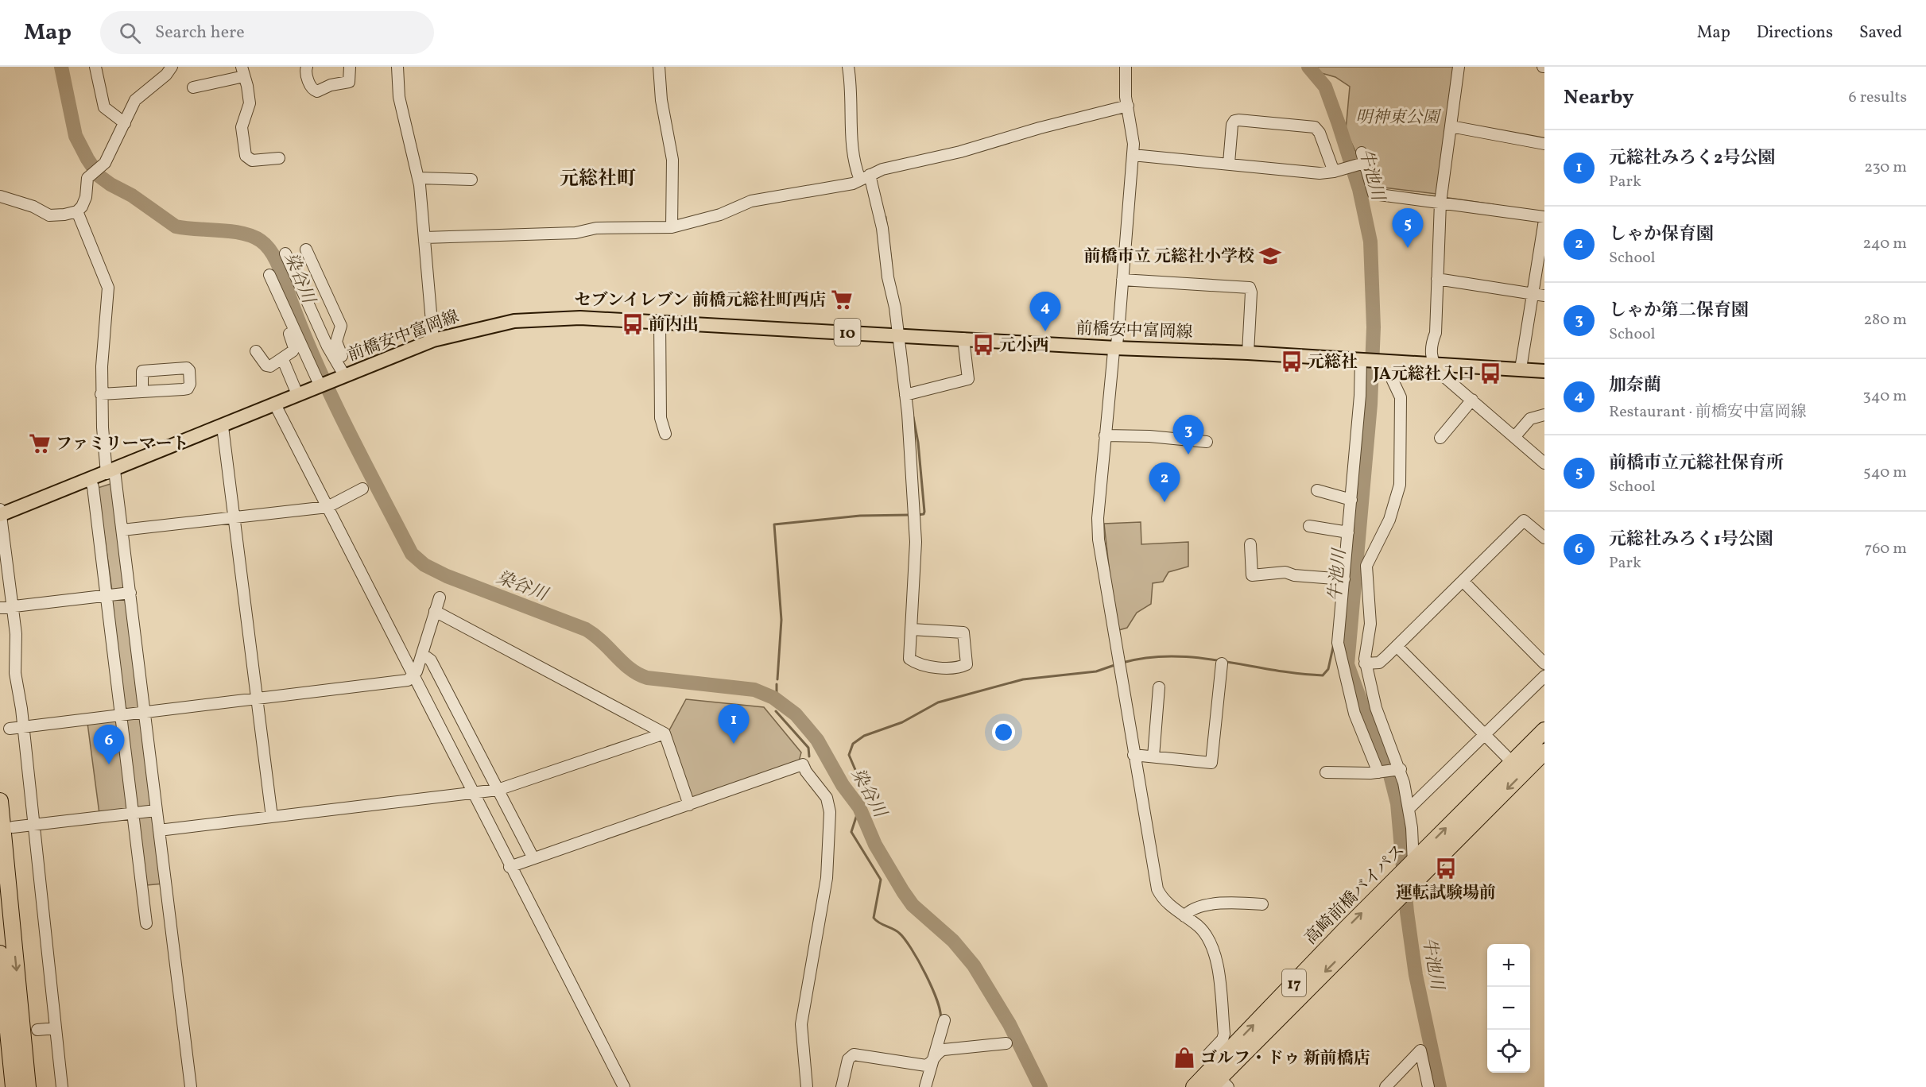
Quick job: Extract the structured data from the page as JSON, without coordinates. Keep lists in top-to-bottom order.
{
  "streets": {
    "highway": ["高崎前橋バイパス", "17"],
    "main road": ["前橋安中富岡線", "10"]
  },
  "crossings": [
    ["前橋安中富岡線", "10"]
  ],
  "districts": ["元総社町"],
  "water": ["牛池川", "染谷川"],
  "parks": ["明神東公園"],
  "places": {
    "school or university": ["前橋市立 元総社小学校"],
    "supermarket": ["セブンイレブン 前橋元総社町西店", "ファミリーマート"],
    "bus stop": [
      "前内出",
      "元小西",
      "元総社",
      "JA元総社入口",
      "運転試験場前"
    ],
    "shop": ["ゴルフ・ドゥ 新前橋店"]
  },
  "page": {
    "header": "Map",
    "search": "Search here",
    "nav": ["Map", "Directions", "Saved"],
    "heading": ["Nearby", "6 results"],
    "list": [
      {
        "mark": "1",
        "name": "元総社みろく2号公園",
        "note": "Park",
        "value": "230 m"
      },
      {
        "mark": "2",
        "name": "しゃか保育園",
        "note": "School",
        "value": "240 m"
      },
      {
        "mark": "3",
        "name": "しゃか第二保育園",
        "note": "School",
        "value": "280 m"
      },
      {
        "mark": "4",
        "name": "加奈藺",
        "note": "Restaurant · 前橋安中富岡線",
        "value": "340 m"
      },
      {
        "mark": "5",
        "name": "前橋市立元総社保育所",
        "note": "School",
        "value": "540 m"
      },
      {
        "mark": "6",
        "name": "元総社みろく1号公園",
        "note": "Park",
        "value": "760 m"
      }
    ],
    "pins": [
      "5",
      "4",
      "3",
      "2",
      "1",
      "6"
    ],
    "map_buttons": ["+", "−"]
  }
}
